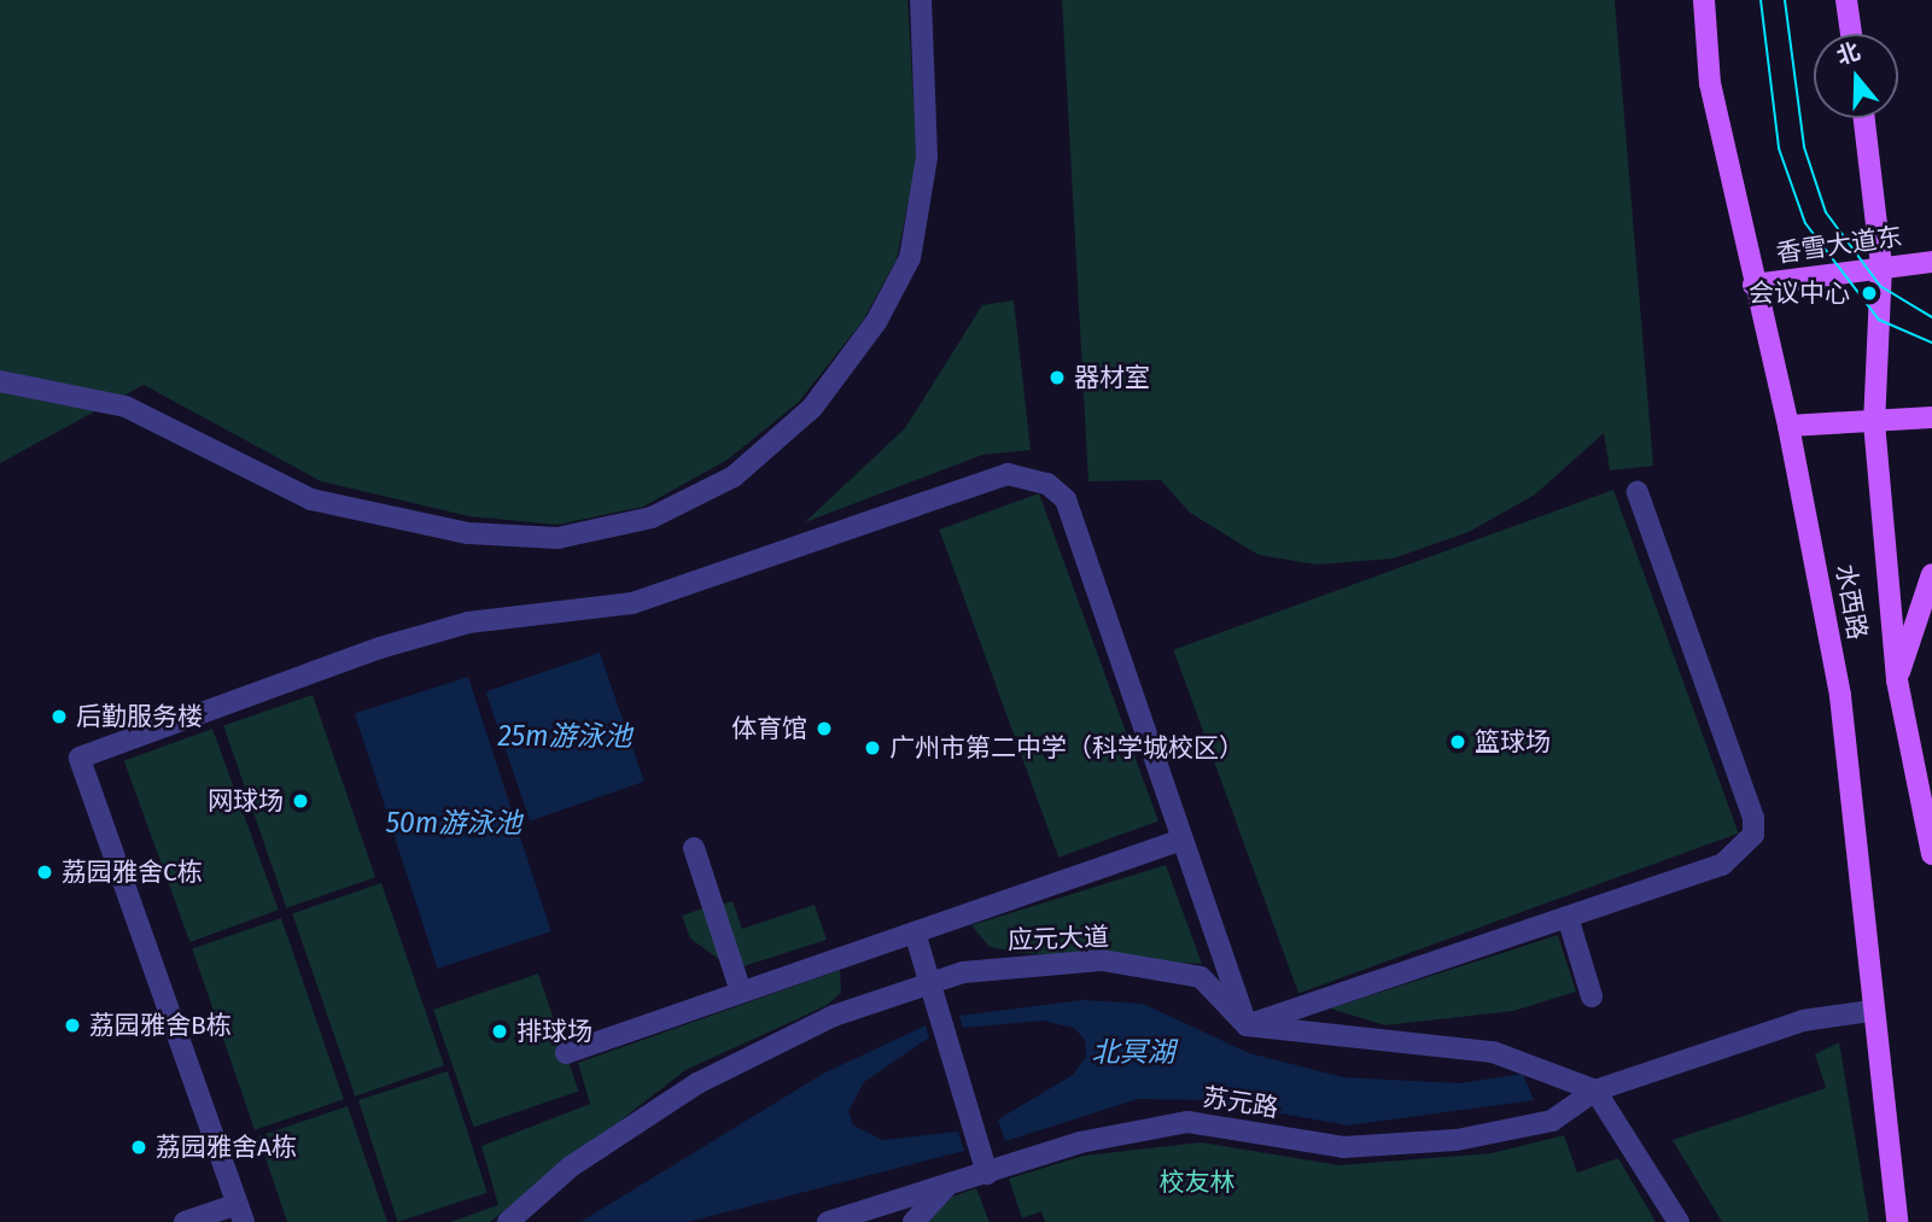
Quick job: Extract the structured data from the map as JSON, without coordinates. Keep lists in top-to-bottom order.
{
  "streets": {
    "main road": ["香雪大道东", "水西路"],
    "street": ["应元大道", "苏元路"]
  },
  "crossings": [
    ["香雪大道东", "水西路"],
    ["水西路", "苏元路"]
  ],
  "water": ["25m游泳池", "50m游泳池", "北冥湖"],
  "parks": ["校友林"],
  "places": [
    "会议中心",
    "器材室",
    "后勤服务楼",
    "体育馆",
    "篮球场",
    "广州市第二中学（科学城校区）",
    "网球场",
    "荔园雅舍C栋",
    "荔园雅舍B栋",
    "排球场",
    "荔园雅舍A栋"
  ],
  "north": "top"
}
